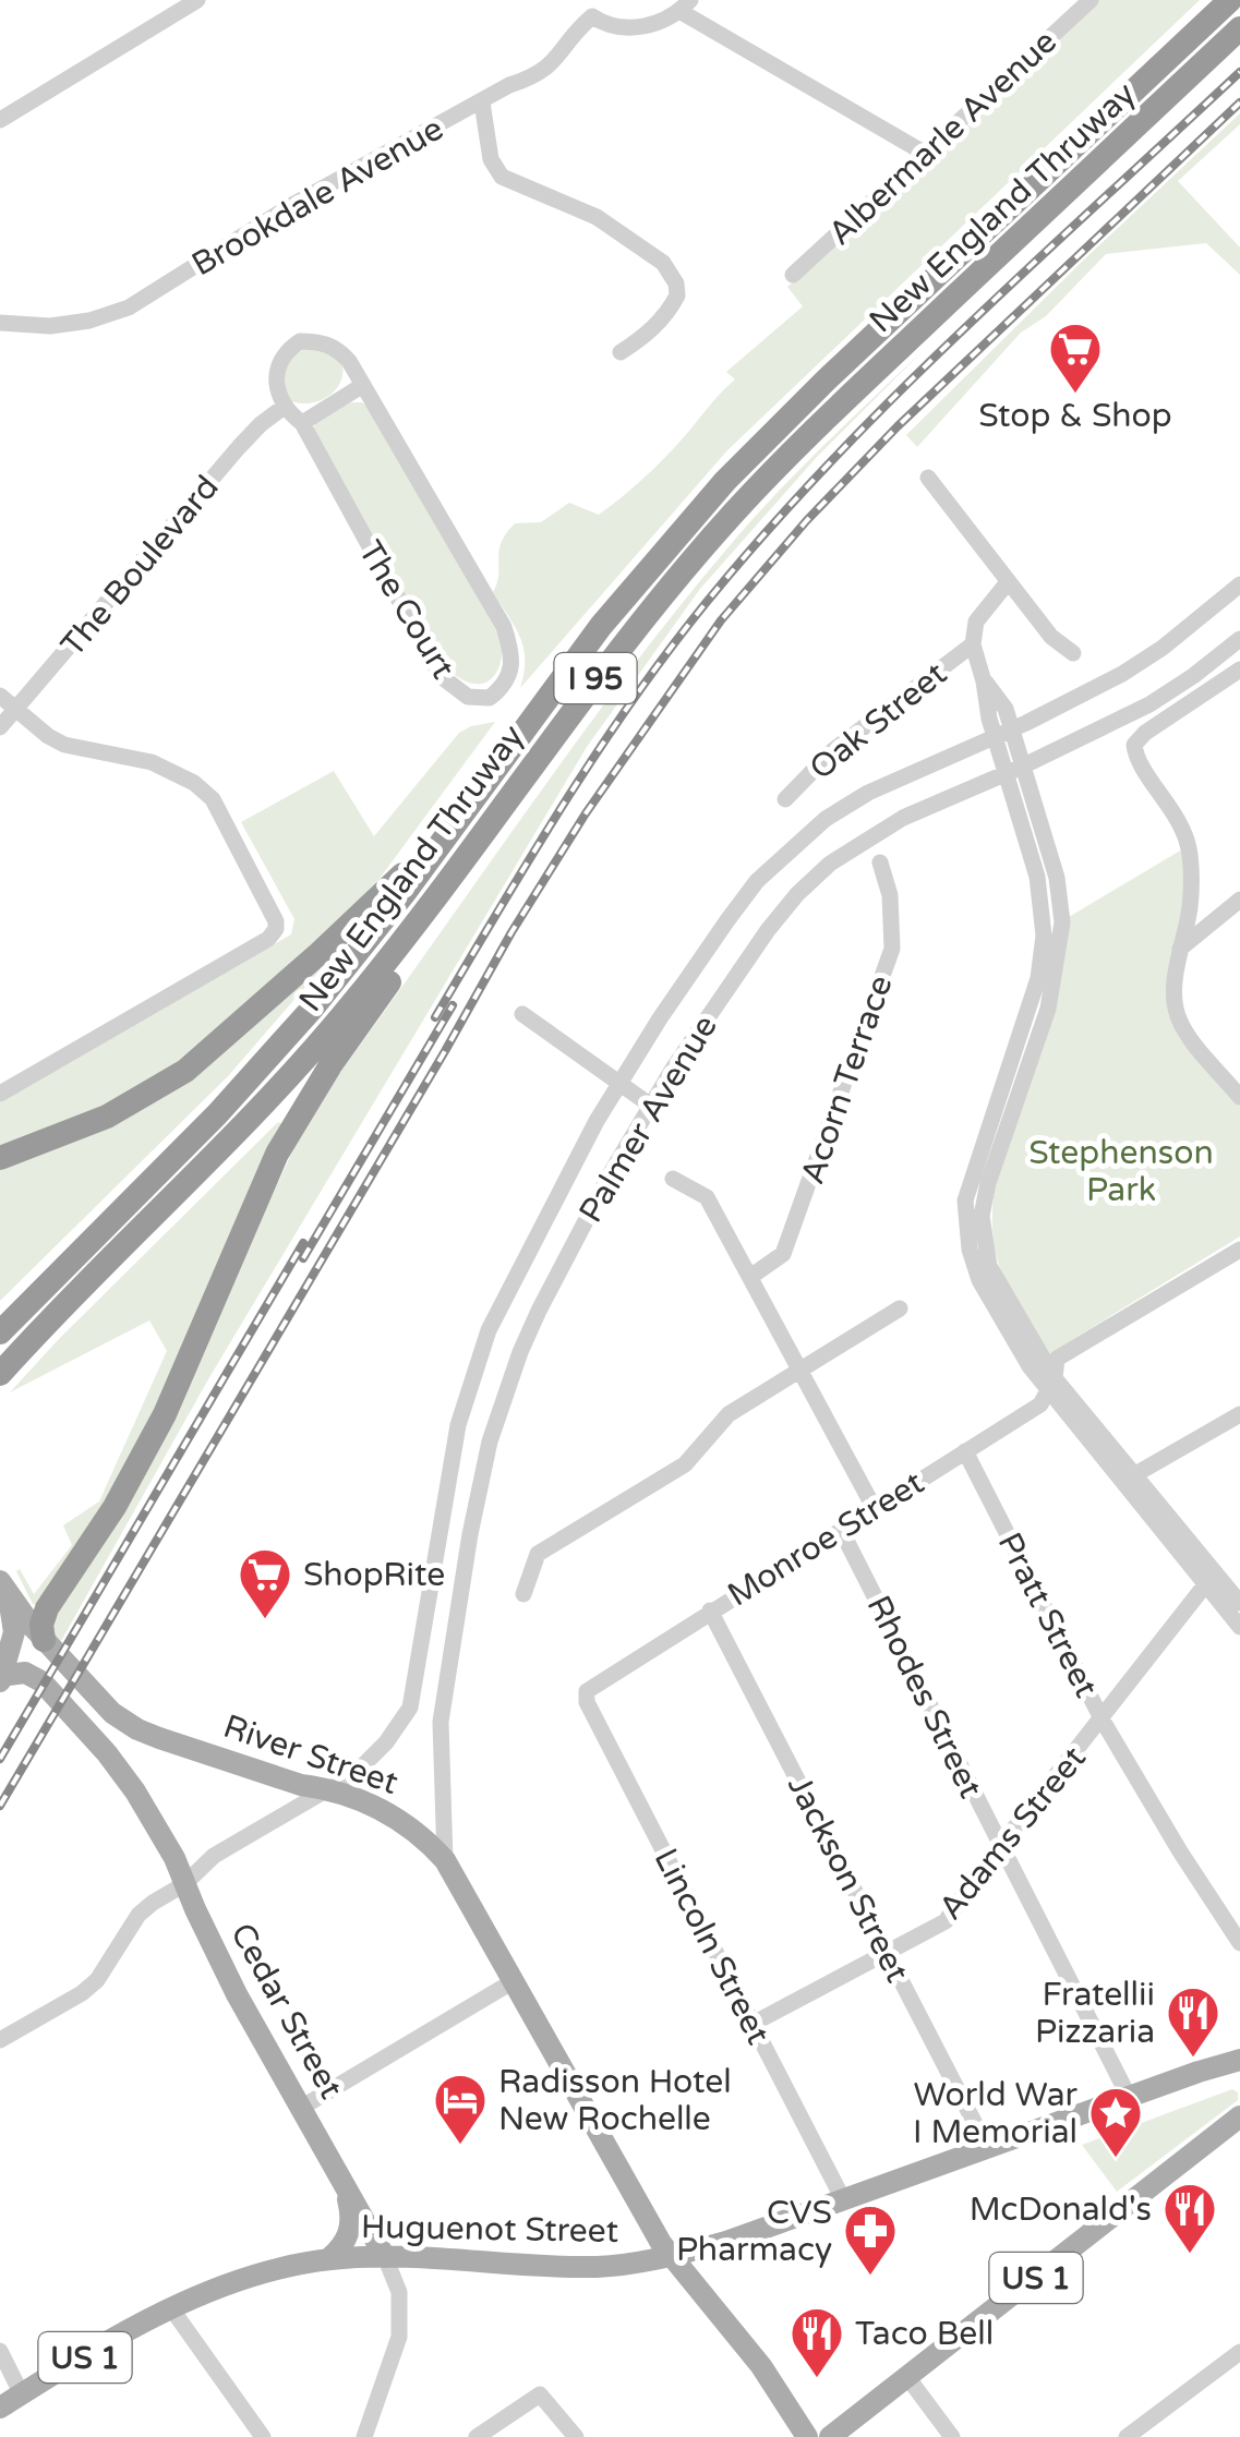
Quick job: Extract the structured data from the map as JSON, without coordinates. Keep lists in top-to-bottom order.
{
  "streets": {
    "highway": ["New England Thruway", "I 95"],
    "main road": [
      "River Street",
      "Cedar Street",
      "Huguenot Street",
      "US 1"
    ],
    "street": [
      "Albermarle Avenue",
      "Brookdale Avenue",
      "The Boulevard",
      "The Court",
      "Oak Street",
      "Acorn Terrace",
      "Palmer Avenue",
      "Monroe Street",
      "Pratt Street",
      "Rhodes Street",
      "Adams Street",
      "Jackson Street",
      "Lincoln Street"
    ]
  },
  "crossings": [
    ["The Boulevard", "The Court"],
    ["Palmer Avenue", "River Street"],
    ["Palmer Avenue", "Cedar Street"],
    ["Monroe Street", "Pratt Street"],
    ["Monroe Street", "Rhodes Street"],
    ["Monroe Street", "Jackson Street"],
    ["Monroe Street", "Lincoln Street"],
    ["Pratt Street", "Adams Street"],
    ["Rhodes Street", "Adams Street"],
    ["Rhodes Street", "Huguenot Street"],
    ["River Street", "Huguenot Street"],
    ["Adams Street", "Jackson Street"],
    ["Adams Street", "Lincoln Street"],
    ["Jackson Street", "Huguenot Street"],
    ["Lincoln Street", "Huguenot Street"],
    ["Cedar Street", "Huguenot Street"]
  ],
  "parks": ["Stephenson Park"],
  "places": {
    "supermarket": ["Stop & Shop", "ShopRite"],
    "restaurant": ["Fratellii Pizzaria", "McDonald's", "Taco Bell"],
    "hotel": ["Radisson Hotel New Rochelle"],
    "place": ["World War I Memorial"],
    "pharmacy": ["CVS Pharmacy"]
  }
}
